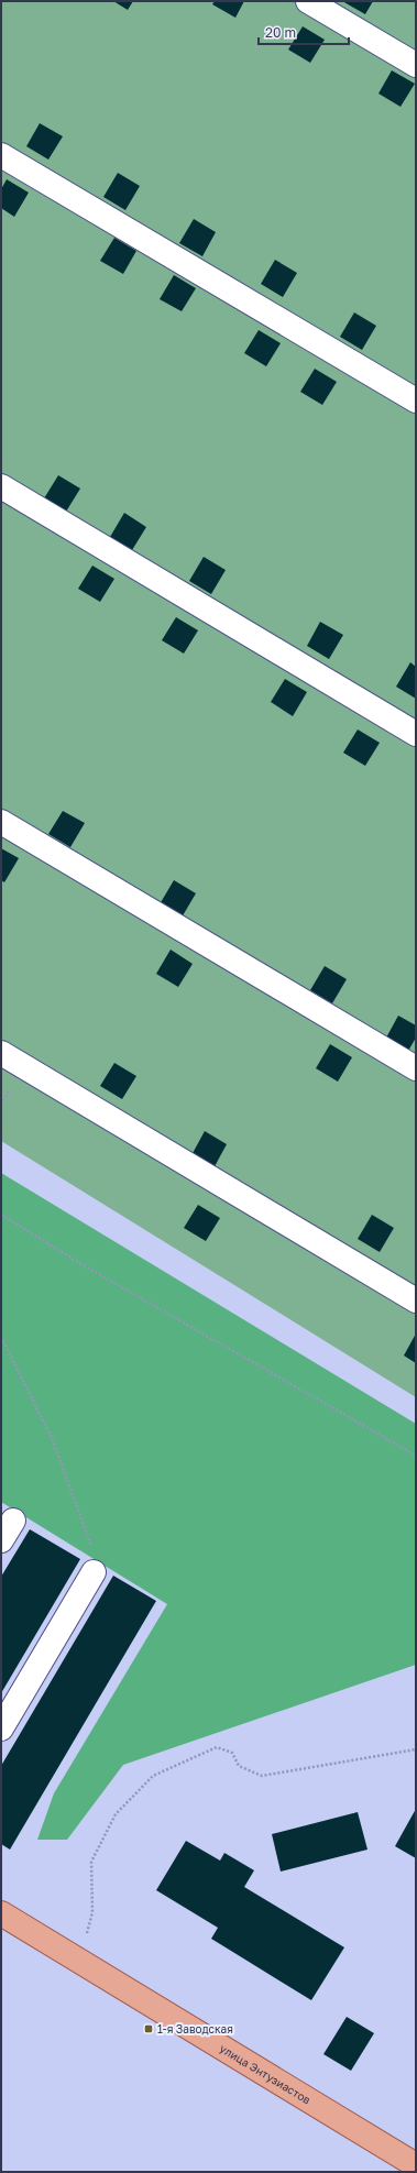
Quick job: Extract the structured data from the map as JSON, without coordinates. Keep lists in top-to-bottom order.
{
  "streets": {
    "main road": ["улица Энтузиастов"]
  },
  "places": {
    "transit": ["1-я Заводская"]
  },
  "scale_bar": "20 m"
}
